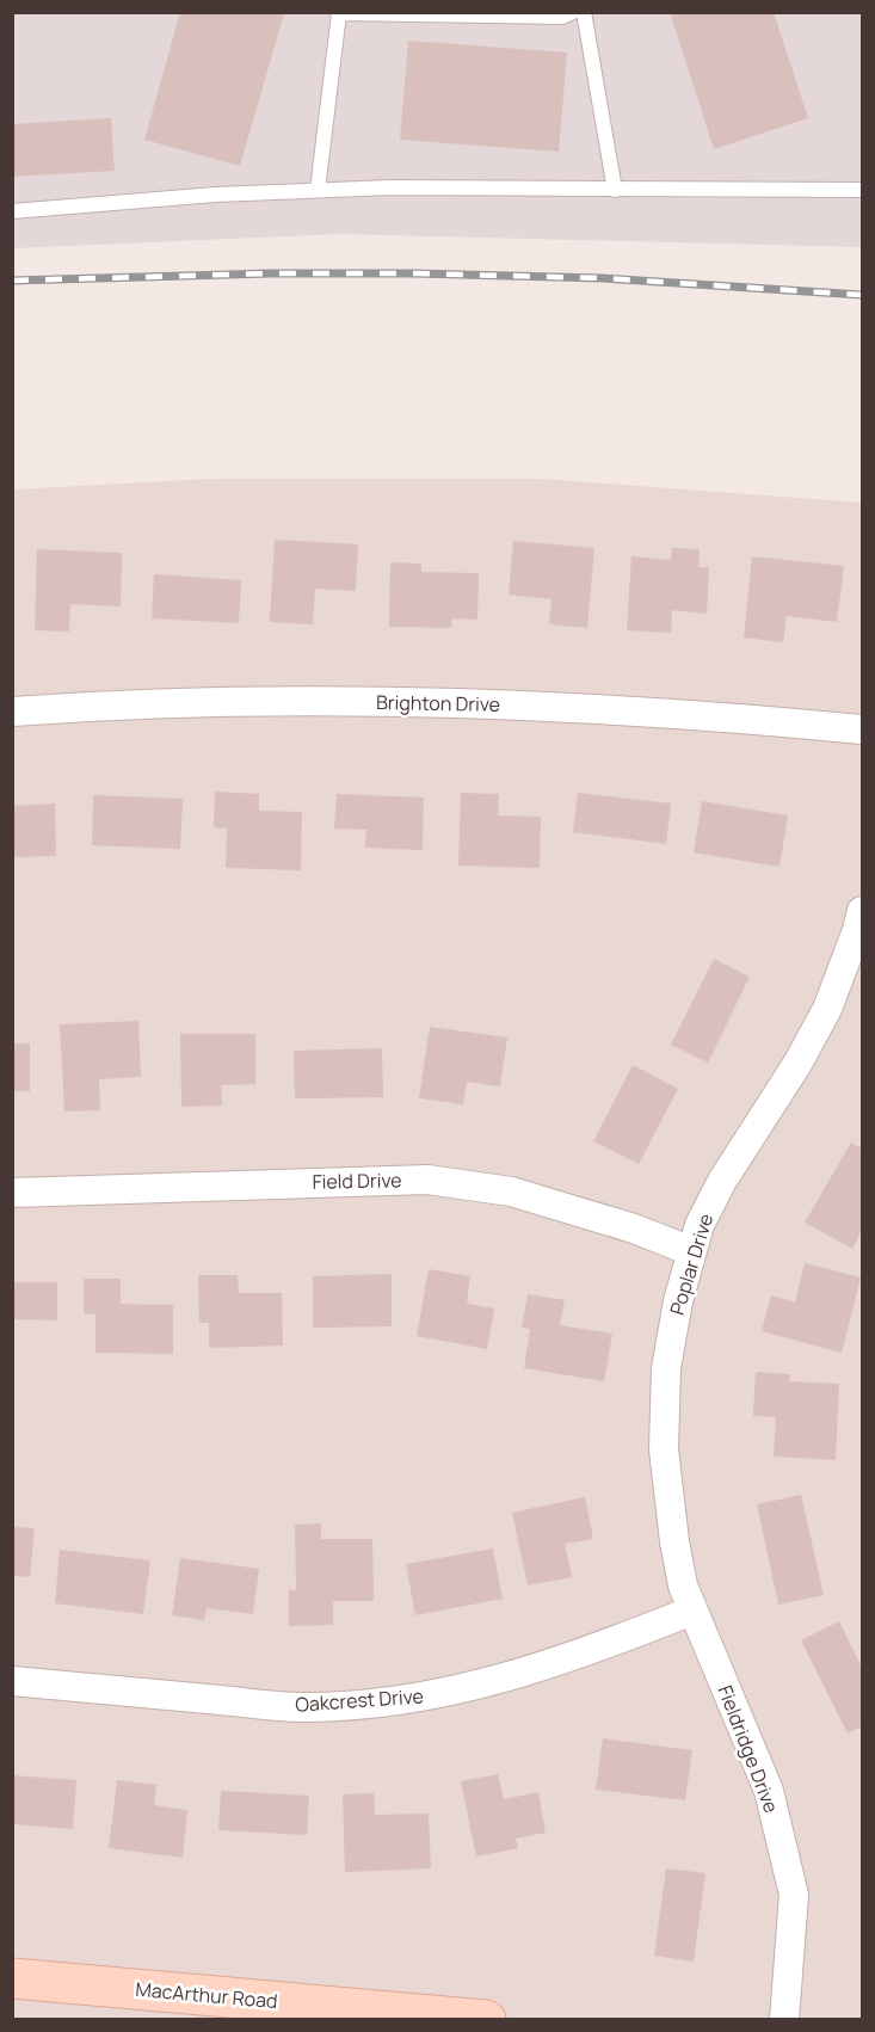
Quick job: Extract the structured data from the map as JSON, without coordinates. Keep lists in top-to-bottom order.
{
  "streets": {
    "street": [
      "Brighton Drive",
      "Field Drive",
      "Poplar Drive",
      "Oakcrest Drive",
      "Fieldridge Drive",
      "MacArthur Road"
    ]
  },
  "crossings": [
    ["Field Drive", "Poplar Drive"],
    ["Poplar Drive", "Oakcrest Drive"],
    ["Poplar Drive", "Fieldridge Drive"],
    ["Oakcrest Drive", "Fieldridge Drive"]
  ]
}
